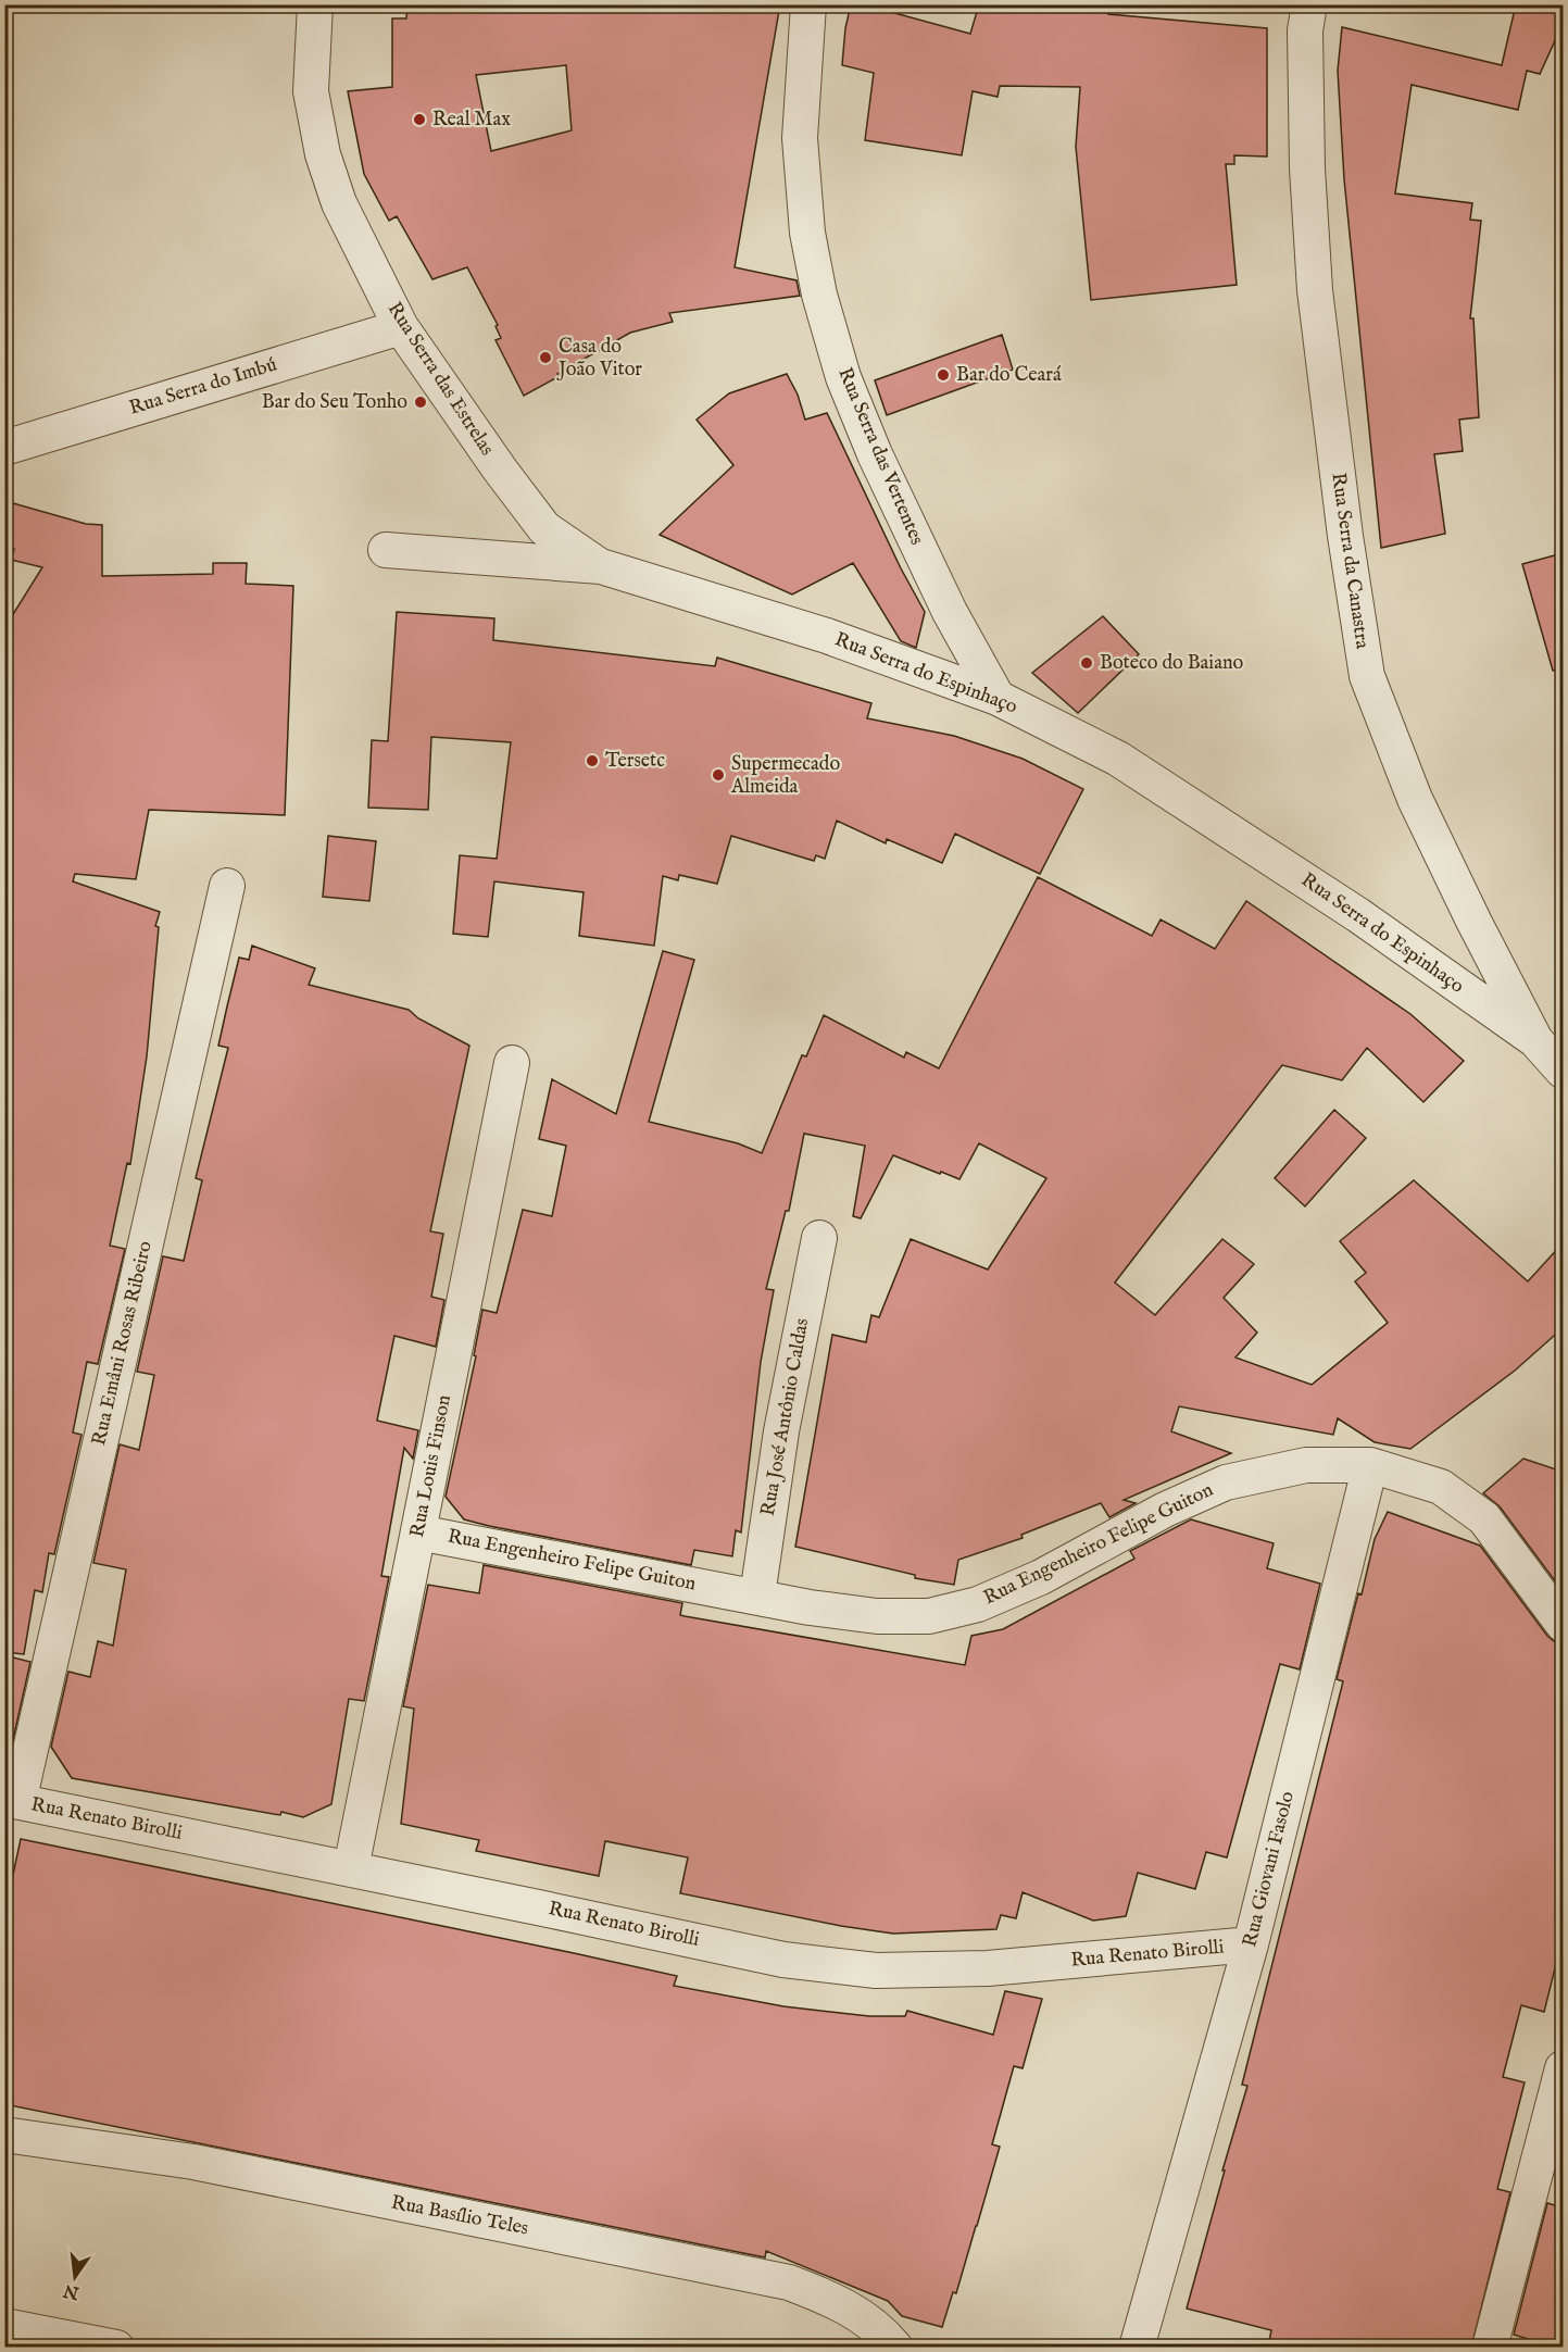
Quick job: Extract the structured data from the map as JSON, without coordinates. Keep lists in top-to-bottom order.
{
  "streets": {
    "street": [
      "Rua Serra das Estrelas",
      "Rua Serra do Imbú",
      "Rua Serra das Vertentes",
      "Rua Serra da Canastra",
      "Rua Serra do Espinhaço",
      "Rua Emâni Rosas Ribeiro",
      "Rua José Antônio Caldas",
      "Rua Louis Finson",
      "Rua Engenheiro Felipe Guiton",
      "Rua Renato Birolli",
      "Rua Giovani Fasolo",
      "Rua Basílio Teles"
    ]
  },
  "crossings": [
    ["Rua Serra das Estrelas", "Rua Serra do Imbú"],
    ["Rua Serra das Estrelas", "Rua Serra do Espinhaço"],
    ["Rua Serra das Vertentes", "Rua Serra do Espinhaço"],
    ["Rua Serra da Canastra", "Rua Serra do Espinhaço"],
    ["Rua Emâni Rosas Ribeiro", "Rua Renato Birolli"],
    ["Rua José Antônio Caldas", "Rua Engenheiro Felipe Guiton"],
    ["Rua Louis Finson", "Rua Engenheiro Felipe Guiton"],
    ["Rua Louis Finson", "Rua Renato Birolli"],
    ["Rua Engenheiro Felipe Guiton", "Rua Giovani Fasolo"],
    ["Rua Renato Birolli", "Rua Giovani Fasolo"]
  ],
  "places": [
    "Real Max",
    "Casa do João Vitor",
    "Bar do Ceará",
    "Bar do Seu Tonho",
    "Boteco do Baiano",
    "Tersetc",
    "Supermecado Almeida"
  ],
  "north": "bottom"
}
